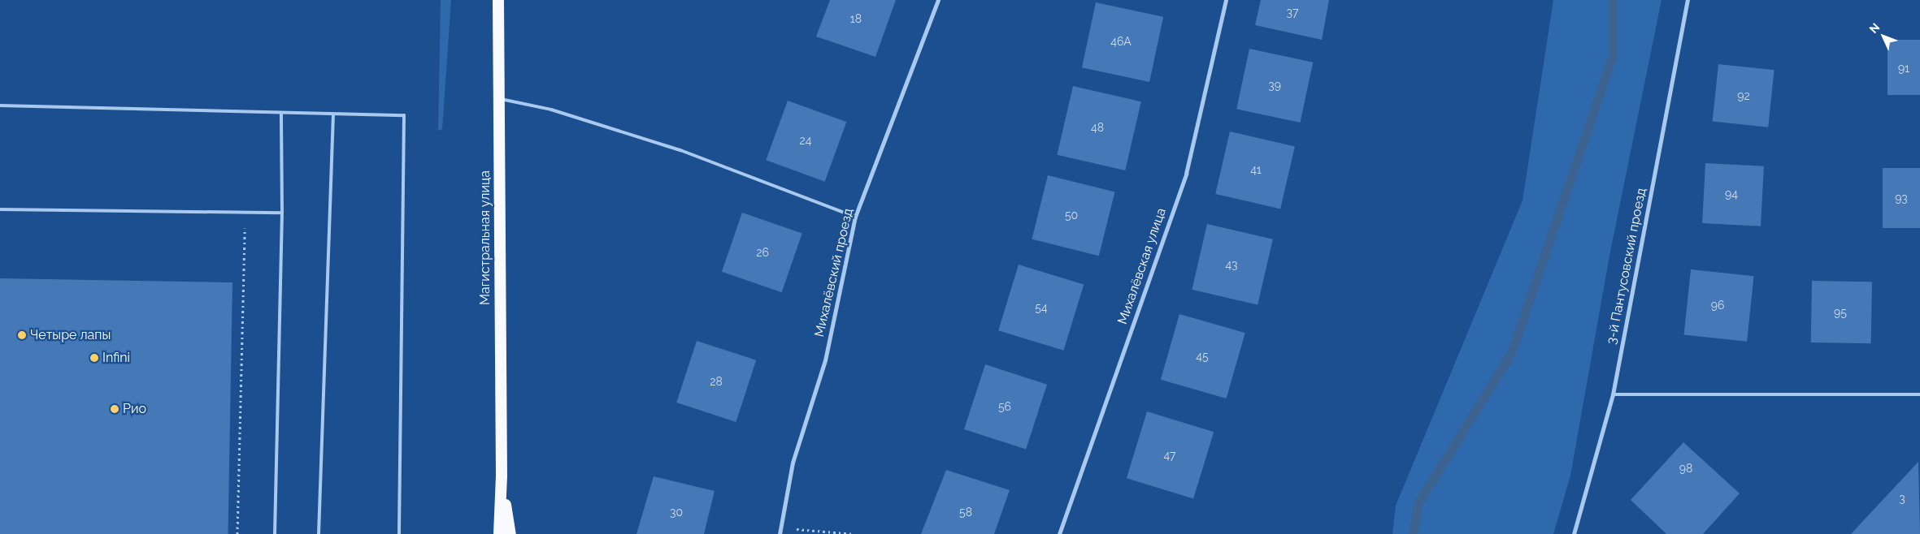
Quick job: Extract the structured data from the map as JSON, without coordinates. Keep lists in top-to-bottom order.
{
  "streets": {
    "highway": ["Магистральная улица"],
    "street": ["Михалёвская улица", "3-й Пантусовский проезд", "Михалёвский проезд"]
  },
  "places": ["Четыре лапы", "Infini", "Рио"],
  "house_numbers": [
    "37",
    "18",
    "46А",
    "91",
    "39",
    "92",
    "48",
    "24",
    "41",
    "94",
    "93",
    "50",
    "26",
    "43",
    "96",
    "54",
    "95",
    "45",
    "28",
    "56",
    "47",
    "98",
    "3",
    "30",
    "58"
  ],
  "north": "top left"
}
